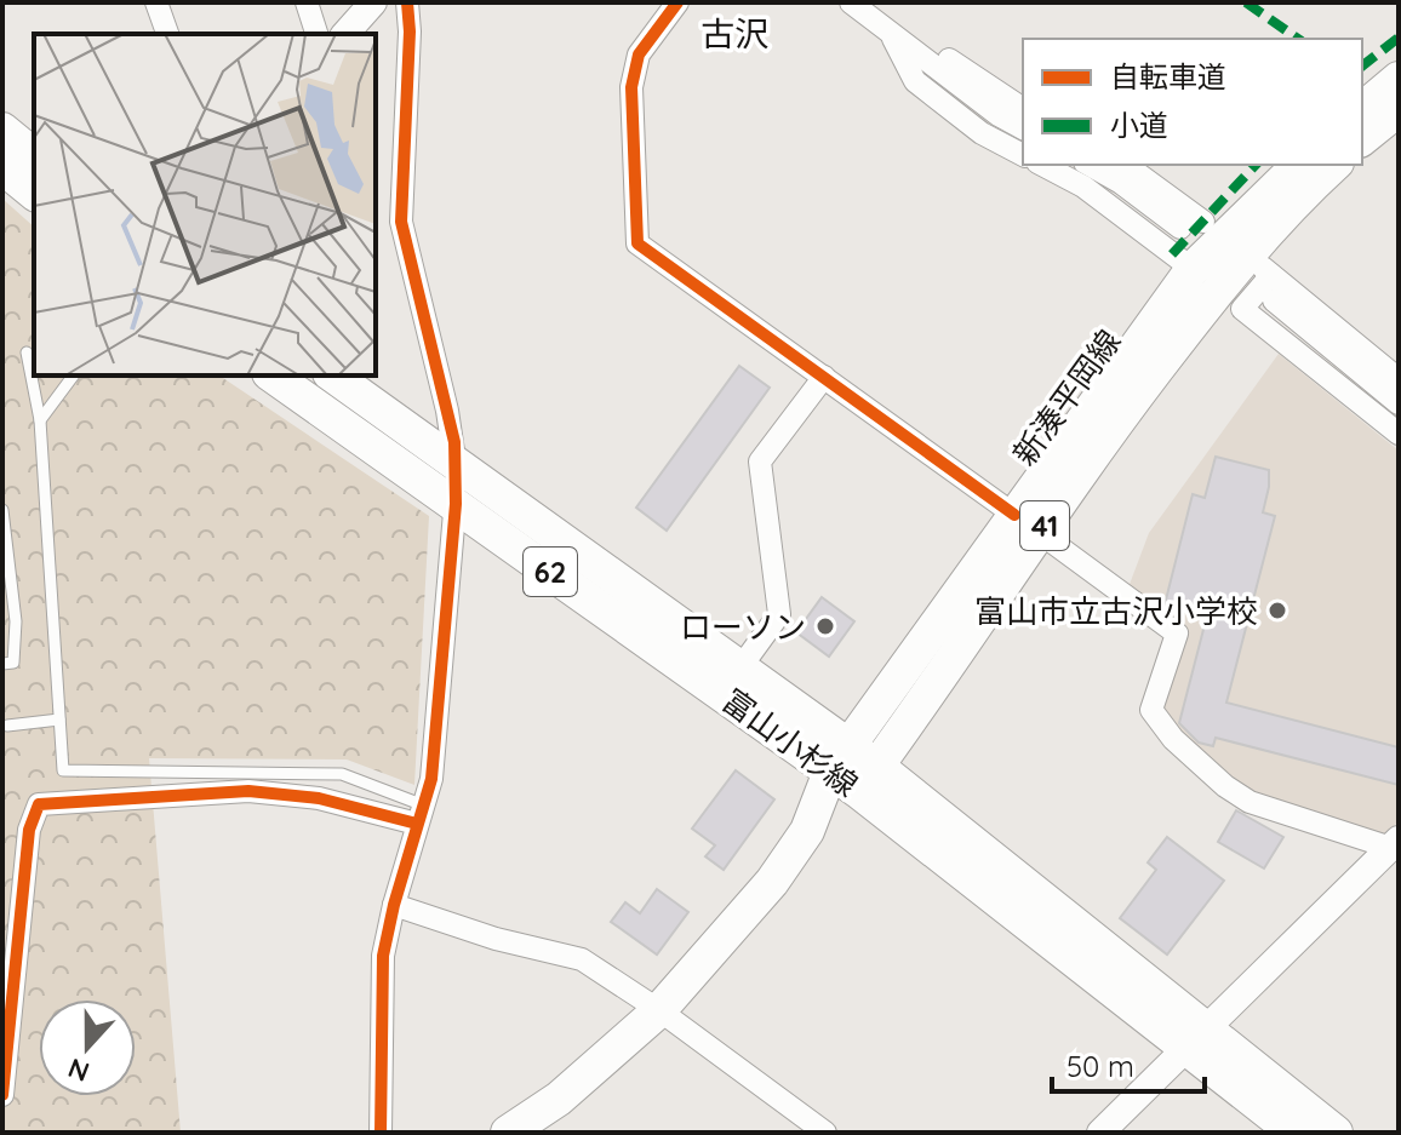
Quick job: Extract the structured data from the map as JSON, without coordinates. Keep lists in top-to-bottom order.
{
  "streets": {
    "main road": [
      "新湊平岡線",
      "41",
      "62",
      "富山小杉線"
    ]
  },
  "crossings": [
    ["新湊平岡線", "富山小杉線"]
  ],
  "districts": ["古沢"],
  "places": ["富山市立古沢小学校", "ローソン"],
  "legend": ["自転車道", "小道"],
  "scale_bar": "50 m",
  "north": "bottom"
}
